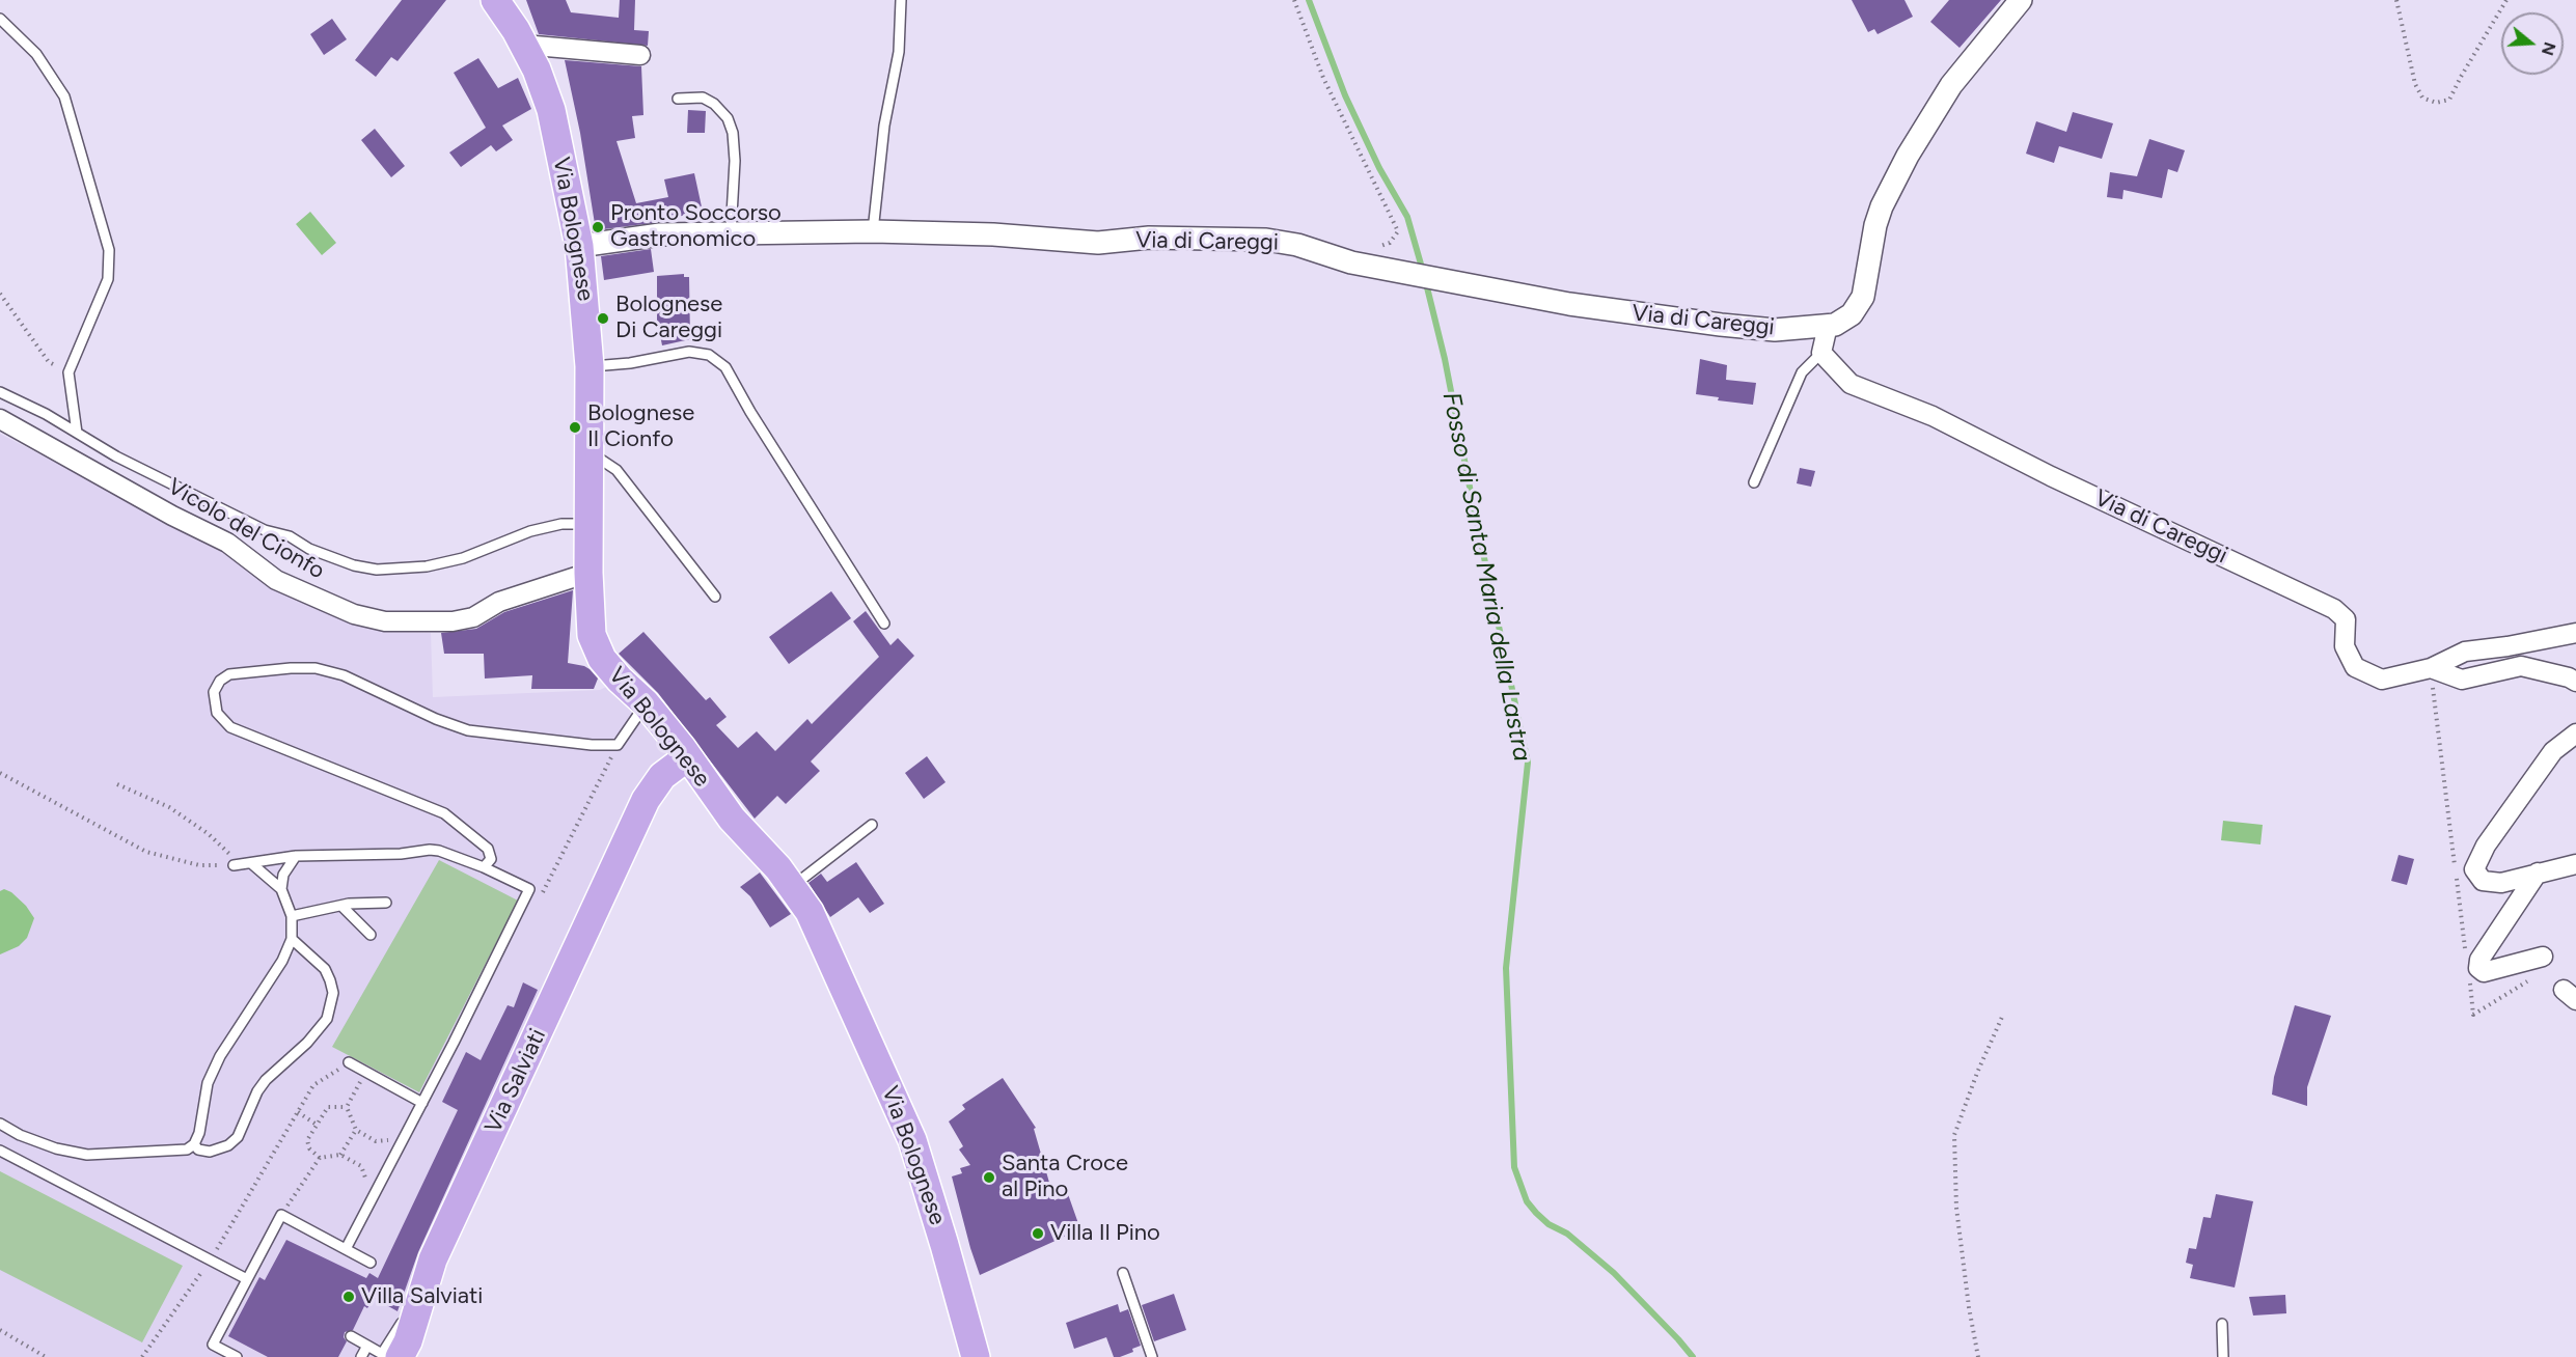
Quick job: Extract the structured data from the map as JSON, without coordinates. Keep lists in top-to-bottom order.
{
  "streets": {
    "main road": ["Via Bolognese", "Via Salviati"],
    "street": ["Via di Careggi", "Vicolo del Cionfo"]
  },
  "crossings": [
    ["Via Bolognese", "Via di Careggi"],
    ["Via Bolognese", "Vicolo del Cionfo"],
    ["Via Bolognese", "Via Salviati"]
  ],
  "water": ["Fosso di Santa Maria della Lastra"],
  "places": [
    "Pronto Soccorso Gastronomico",
    "Bolognese Di Careggi",
    "Bolognese Il Cionfo",
    "Santa Croce al Pino",
    "Villa Il Pino",
    "Villa Salviati"
  ],
  "north": "right"
}
